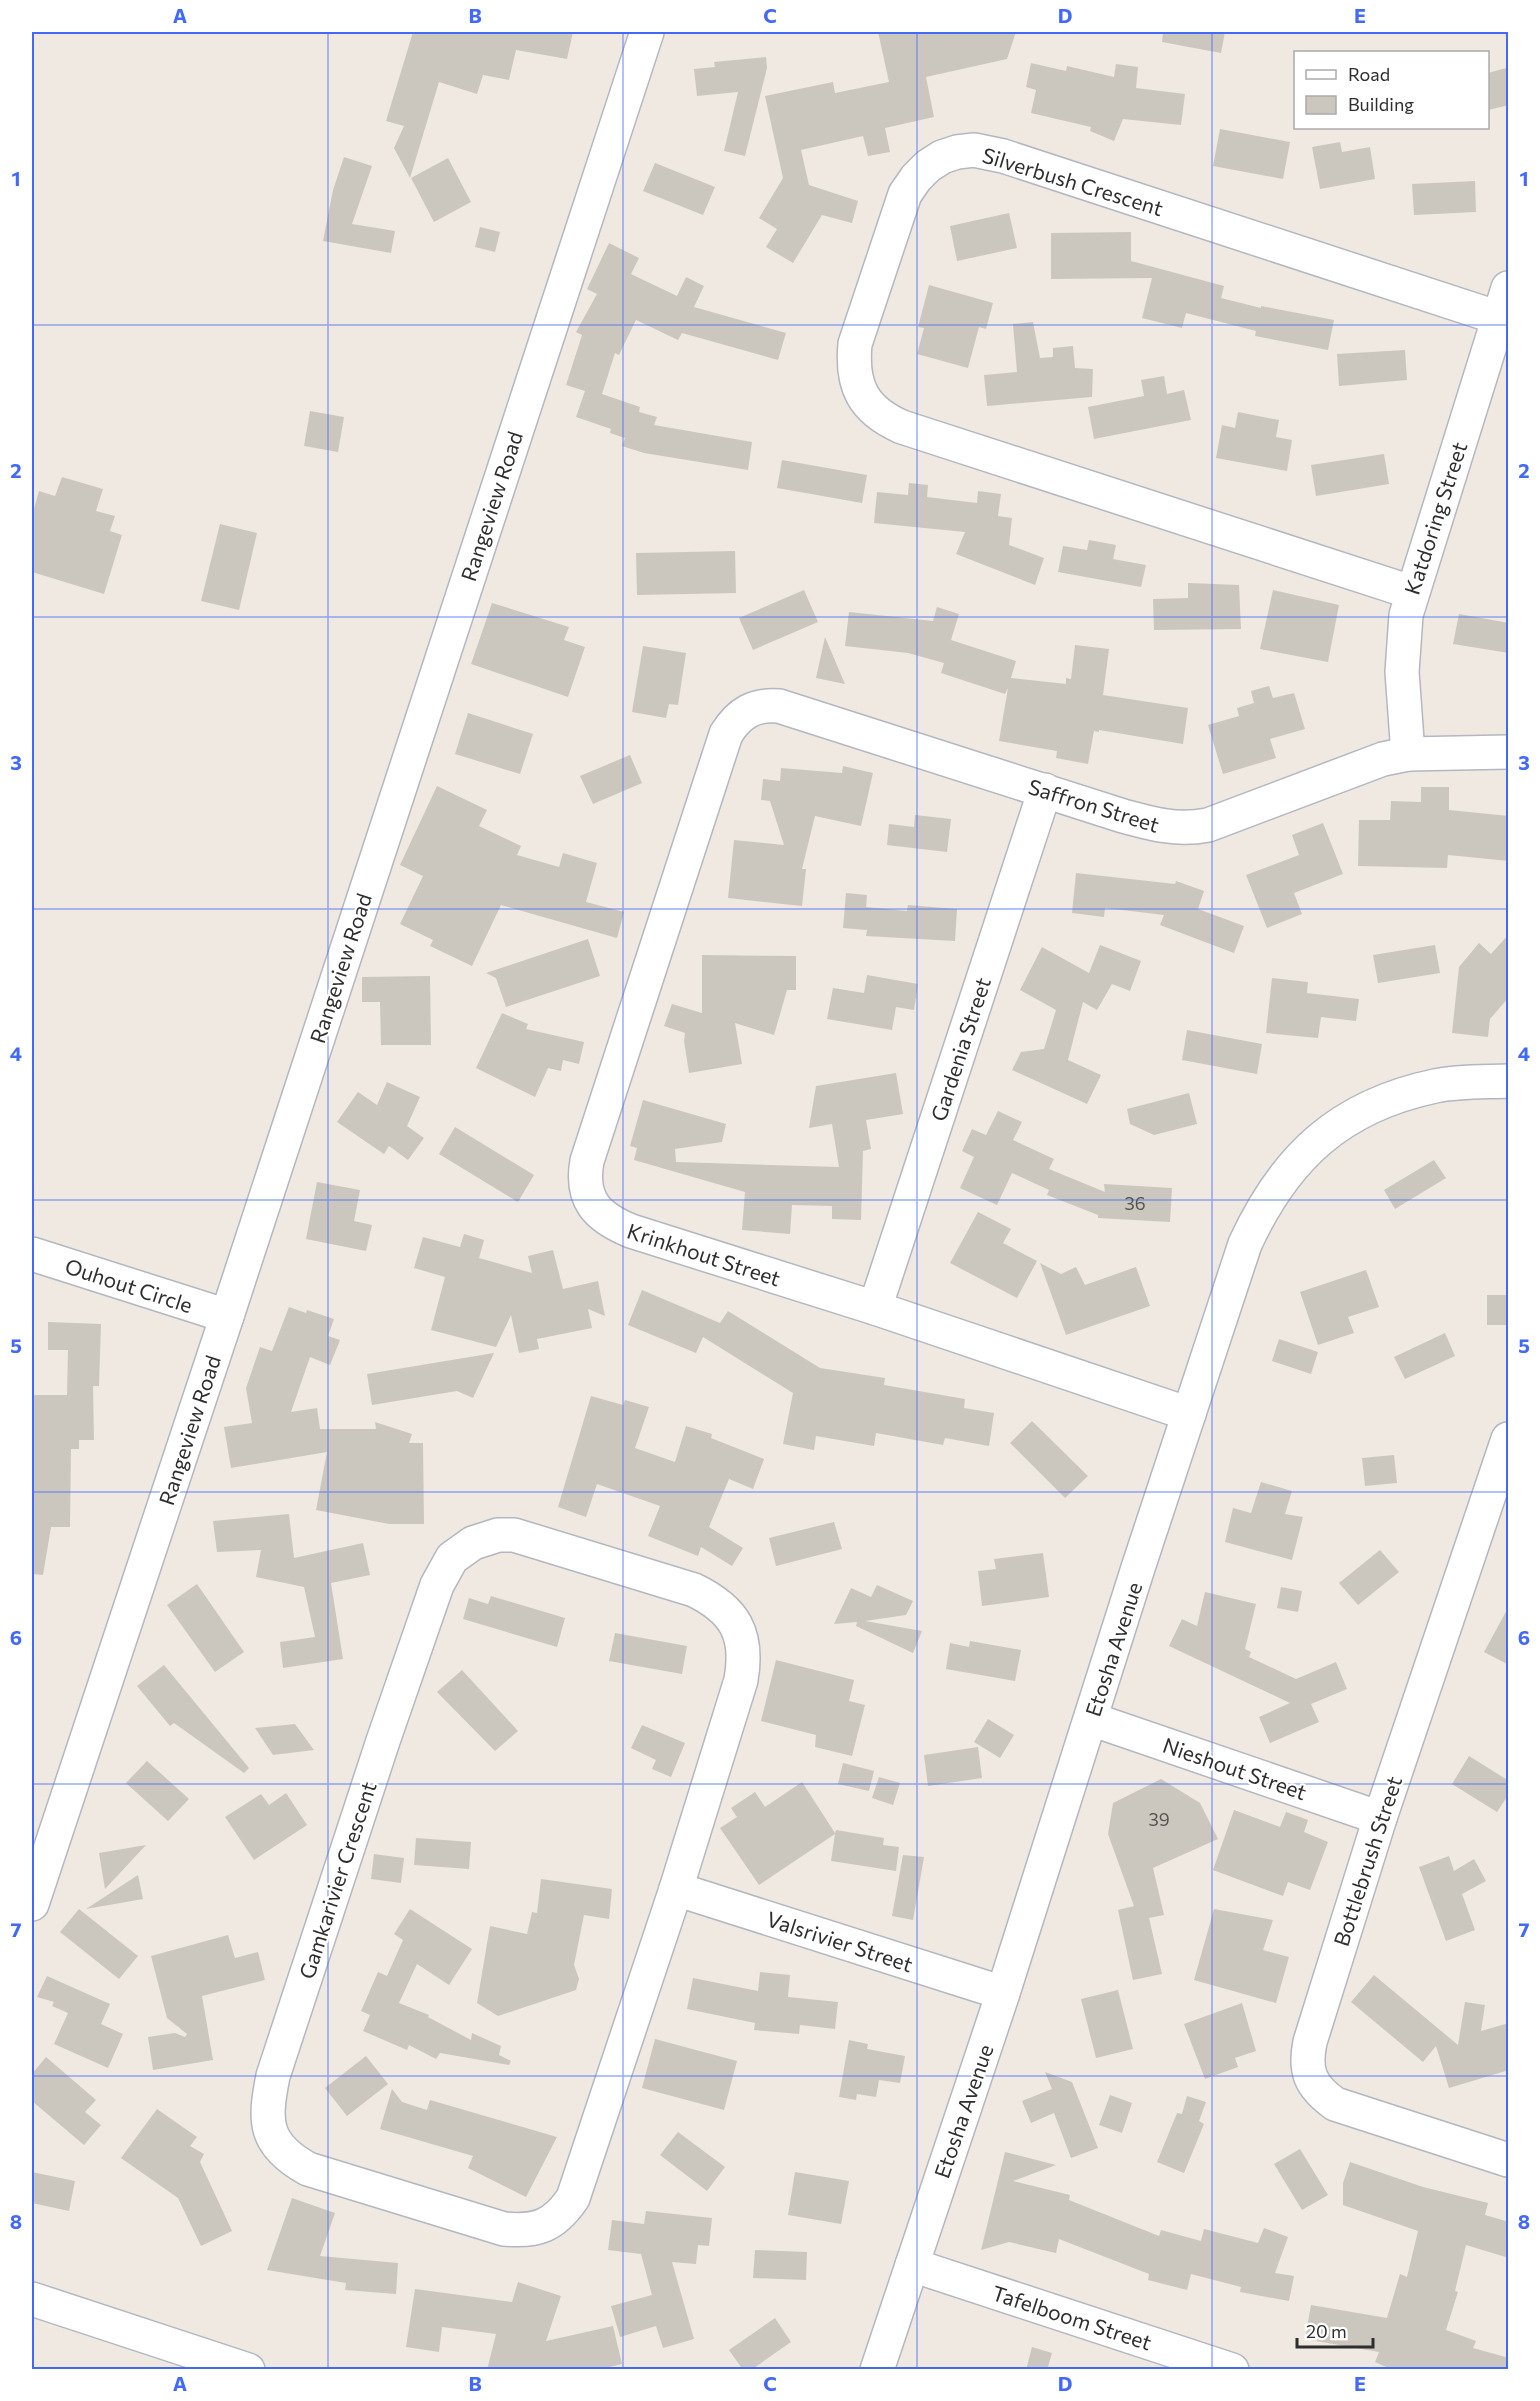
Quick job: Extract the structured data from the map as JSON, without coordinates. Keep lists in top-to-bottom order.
{
  "streets": {
    "street": [
      "Silverbush Crescent",
      "Rangeview Road",
      "Katdoring Street",
      "Saffron Street",
      "Gardenia Street",
      "Krinkhout Street",
      "Ouhout Circle",
      "Etosha Avenue",
      "Nieshout Street",
      "Bottlebrush Street",
      "Gamkarivier Crescent",
      "Valsrivier Street",
      "Tafelboom Street"
    ]
  },
  "crossings": [
    ["Silverbush Crescent", "Katdoring Street"],
    ["Rangeview Road", "Ouhout Circle"],
    ["Katdoring Street", "Saffron Street"],
    ["Saffron Street", "Gardenia Street"],
    ["Saffron Street", "Krinkhout Street"],
    ["Gardenia Street", "Krinkhout Street"],
    ["Krinkhout Street", "Etosha Avenue"],
    ["Etosha Avenue", "Nieshout Street"],
    ["Etosha Avenue", "Valsrivier Street"],
    ["Etosha Avenue", "Tafelboom Street"],
    ["Nieshout Street", "Bottlebrush Street"],
    ["Gamkarivier Crescent", "Valsrivier Street"]
  ],
  "house_numbers": ["36", "39"],
  "legend": ["Road", "Building"],
  "scale_bar": "20 m",
  "grid": {
    "columns": [
      "A",
      "B",
      "C",
      "D",
      "E"
    ],
    "rows": [
      "1",
      "2",
      "3",
      "4",
      "5",
      "6",
      "7",
      "8"
    ]
  }
}
